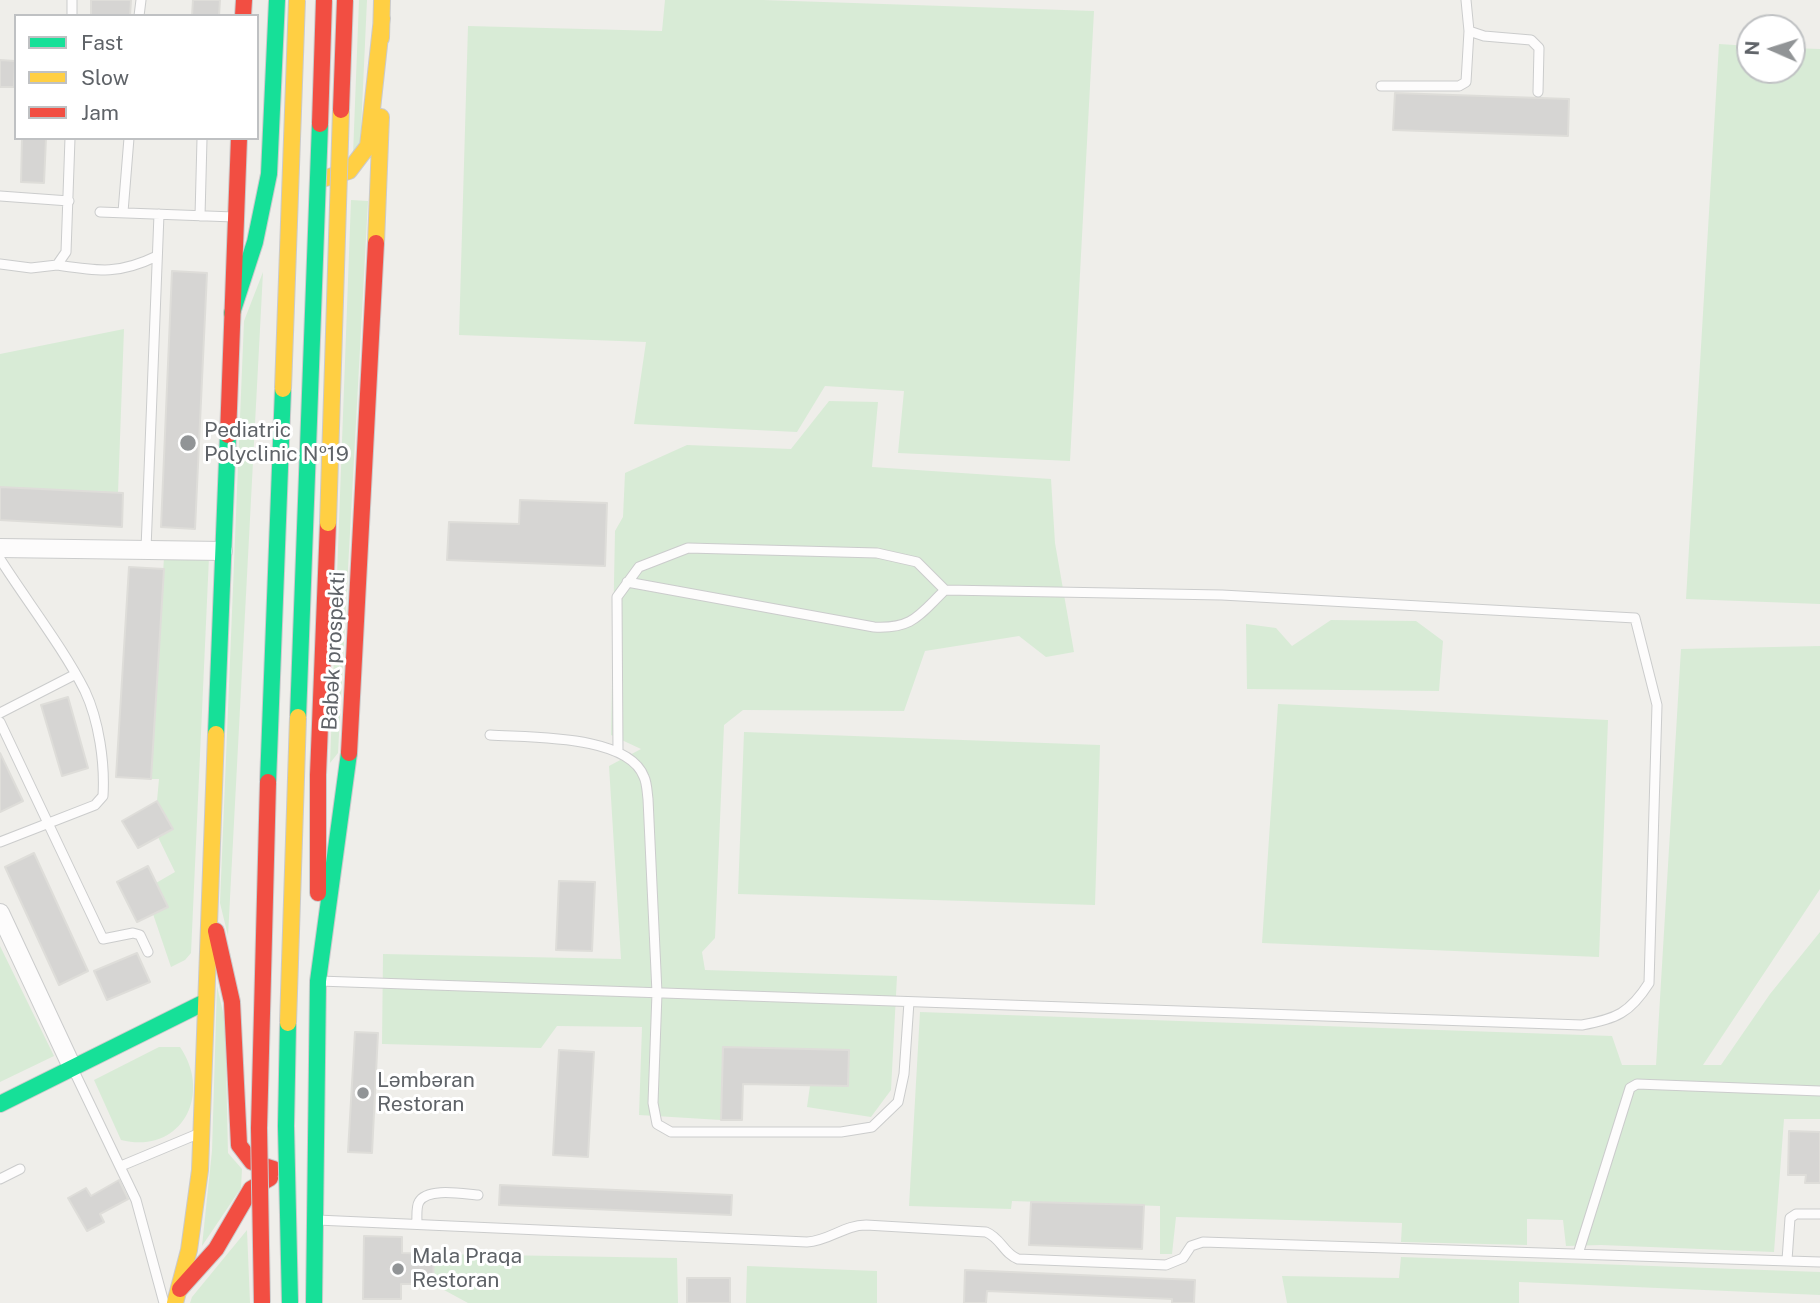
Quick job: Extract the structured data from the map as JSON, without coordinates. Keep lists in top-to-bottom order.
{
  "streets": {
    "main road": ["Babək prospekti"]
  },
  "places": ["Pediatric Polyclinic №19", "Ləmbəran Restoran", "Mala Praqa Restoran"],
  "legend": ["Fast", "Slow", "Jam"],
  "north": "left"
}
